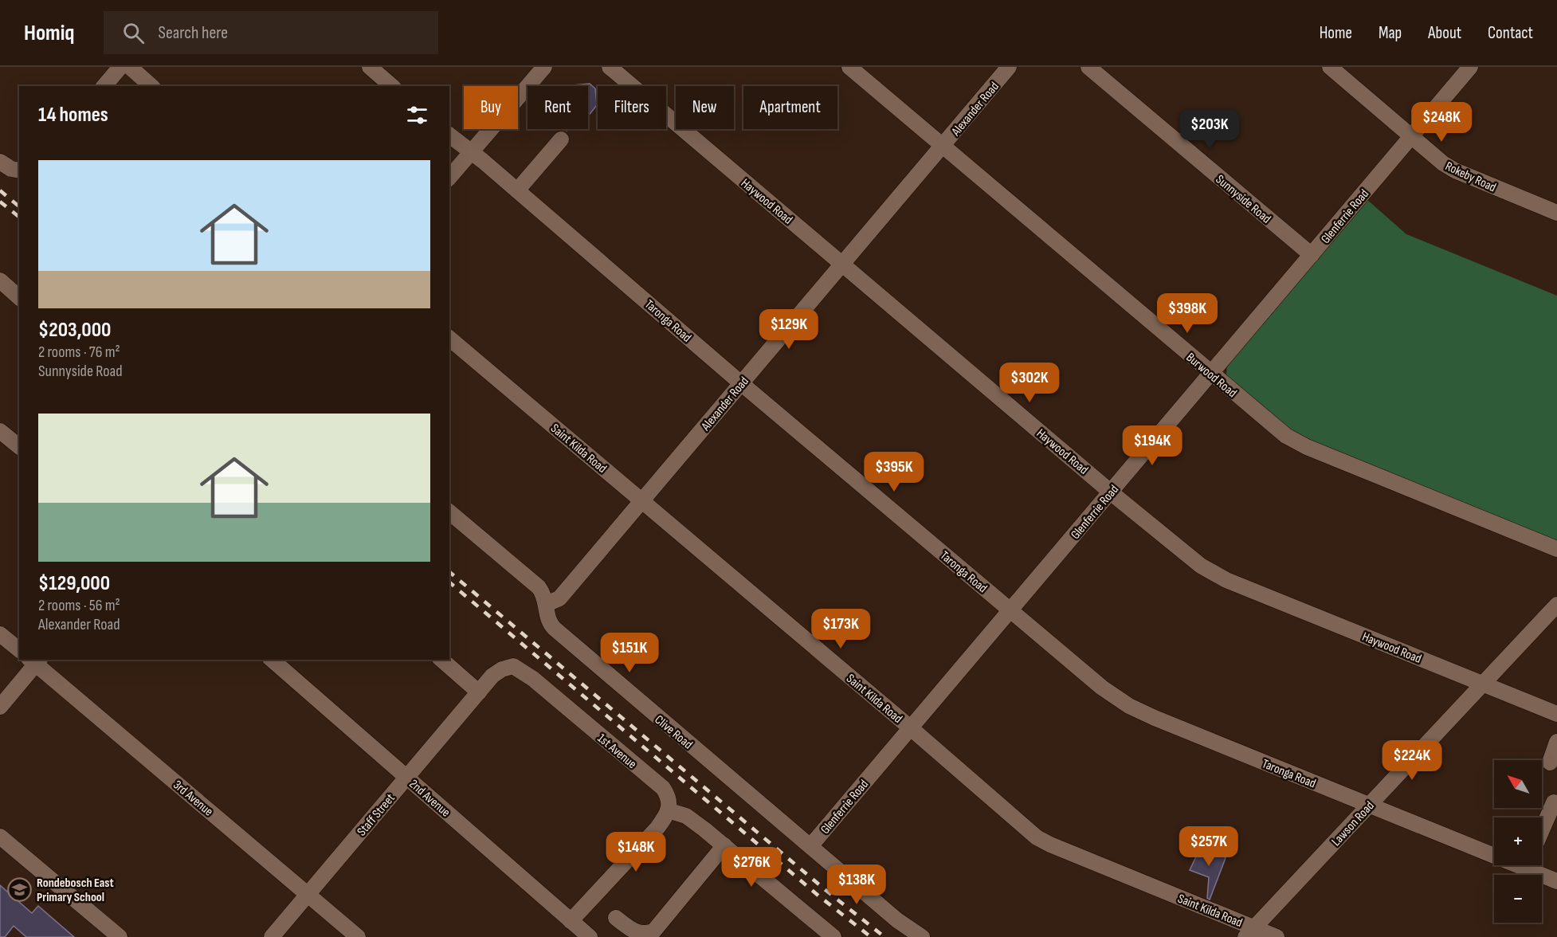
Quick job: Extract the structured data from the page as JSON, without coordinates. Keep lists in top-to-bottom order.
{
  "streets": {
    "street": [
      "Alexander Road",
      "Rokeby Road",
      "Sunnyside Road",
      "Haywood Road",
      "Glenferrie Road",
      "Taronga Road",
      "Burwood Road",
      "Saint Kilda Road",
      "Clive Road",
      "1st Avenue",
      "3rd Avenue",
      "2nd Avenue",
      "Staff Street",
      "Lawson Road"
    ]
  },
  "crossings": [
    ["Alexander Road", "Haywood Road"],
    ["Alexander Road", "Taronga Road"],
    ["Alexander Road", "Burwood Road"],
    ["Alexander Road", "Saint Kilda Road"],
    ["Alexander Road", "Clive Road"],
    ["Rokeby Road", "Glenferrie Road"],
    ["Sunnyside Road", "Glenferrie Road"],
    ["Haywood Road", "Glenferrie Road"],
    ["Haywood Road", "Lawson Road"],
    ["Glenferrie Road", "Taronga Road"],
    ["Glenferrie Road", "Burwood Road"],
    ["Glenferrie Road", "Saint Kilda Road"],
    ["Glenferrie Road", "Clive Road"],
    ["Taronga Road", "Lawson Road"],
    ["Saint Kilda Road", "Lawson Road"],
    ["1st Avenue", "Staff Street"],
    ["3rd Avenue", "Staff Street"],
    ["2nd Avenue", "Staff Street"]
  ],
  "places": {
    "school or university": ["Rondebosch East Primary School"]
  },
  "north": "top left",
  "page": {
    "header": "Homiq",
    "search": "Search here",
    "nav": [
      "Home",
      "Map",
      "About",
      "Contact"
    ],
    "chip": [
      "Buy",
      "Rent",
      "Filters",
      "New",
      "Apartment"
    ],
    "heading": "14 homes",
    "price": [
      "$248K",
      "$203K",
      "$398K",
      "$129K",
      "$302K",
      "$194K",
      "$395K",
      "$173K",
      "$151K",
      "$224K",
      "$257K",
      "$148K",
      "$276K",
      "$138K"
    ],
    "list": [
      {
        "name": "$203,000",
        "note": "2 rooms · 76 m² · Sunnyside Road"
      },
      {
        "name": "$129,000",
        "note": "2 rooms · 56 m² · Alexander Road"
      }
    ],
    "map_buttons": ["+", "−"]
  }
}
